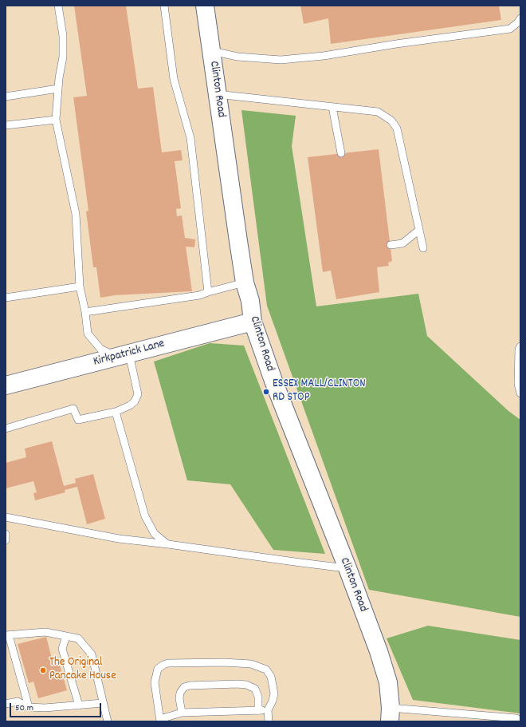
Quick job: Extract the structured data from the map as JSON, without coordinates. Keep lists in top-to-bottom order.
{
  "streets": {
    "street": ["Clinton Road", "Kirkpatrick Lane"]
  },
  "crossings": [
    ["Clinton Road", "Kirkpatrick Lane"]
  ],
  "places": ["ESSEX MALL/CLINTON RD STOP", "The Original Pancake House"],
  "scale_bar": "50 m"
}
